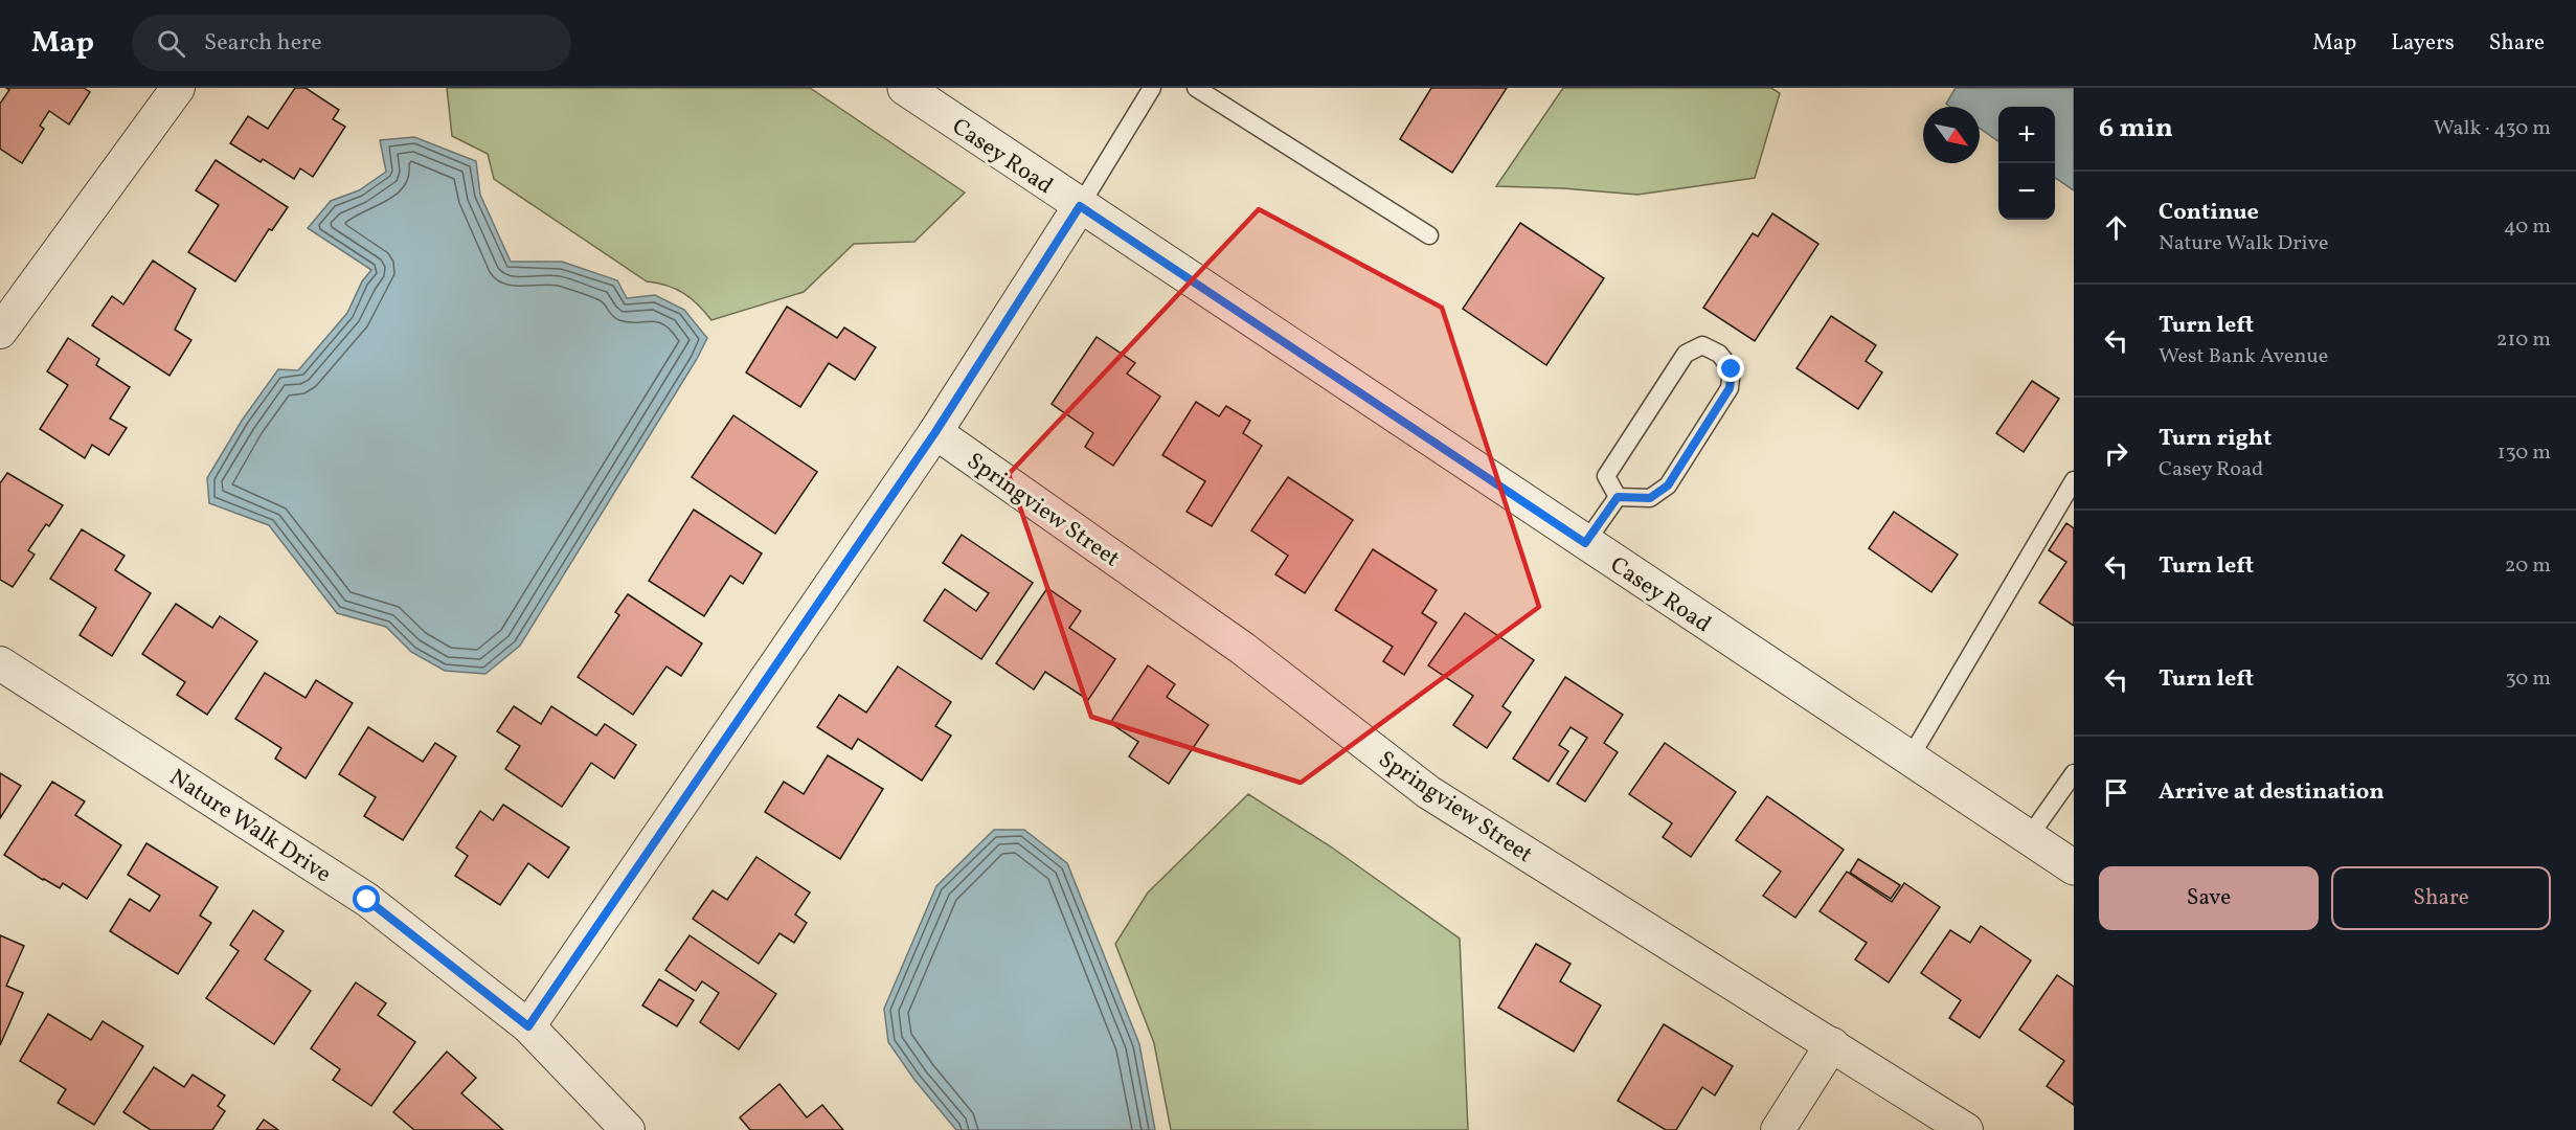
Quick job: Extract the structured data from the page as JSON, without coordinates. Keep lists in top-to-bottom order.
{
  "streets": {
    "street": ["Casey Road", "Springview Street", "Nature Walk Drive"]
  },
  "north": "bottom right",
  "page": {
    "header": "Map",
    "search": "Search here",
    "nav": ["Map", "Layers", "Share"],
    "heading": ["6 min", "Walk · 430 m"],
    "map_buttons": ["+", "−"],
    "list": [
      ["Continue", "Nature Walk Drive", "40 m"],
      ["Turn left", "West Bank Avenue", "210 m"],
      ["Turn right", "Casey Road", "130 m"],
      ["Turn left", "20 m"],
      ["Turn left", "30 m"],
      "Arrive at destination"
    ],
    "buttons": ["Save", "Share"]
  }
}
